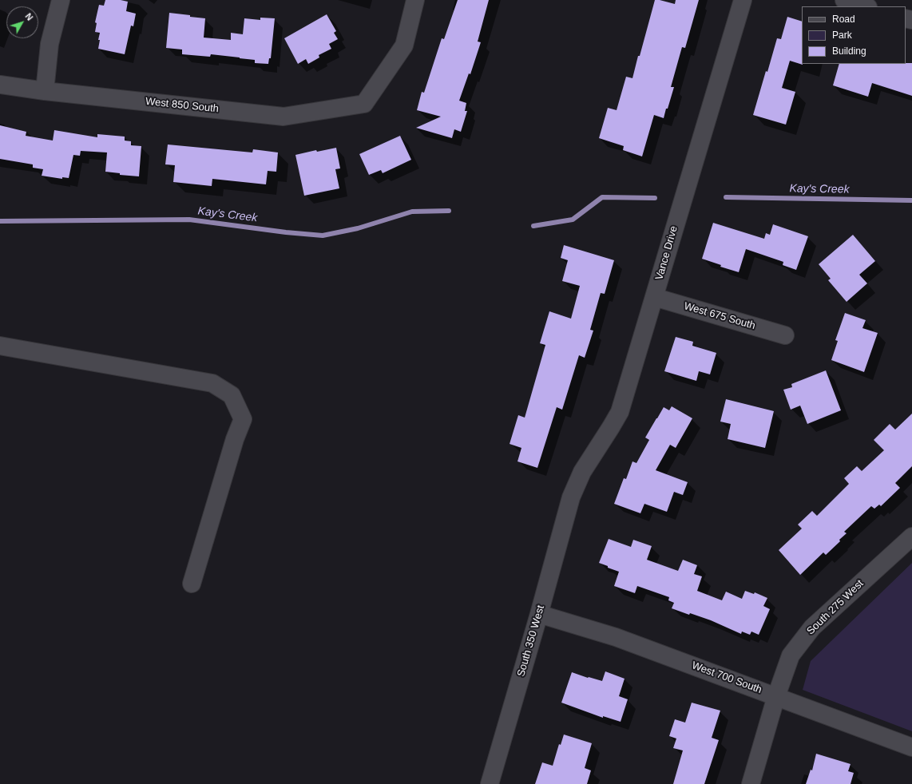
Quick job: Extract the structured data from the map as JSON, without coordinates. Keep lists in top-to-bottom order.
{
  "streets": {
    "street": [
      "West 850 South",
      "Vance Drive",
      "West 675 South",
      "South 275 West",
      "South 350 West",
      "West 700 South"
    ]
  },
  "crossings": [
    ["Vance Drive", "West 675 South"],
    ["Vance Drive", "South 350 West"],
    ["South 275 West", "West 700 South"],
    ["South 350 West", "West 700 South"]
  ],
  "water": ["Kay's Creek"],
  "legend": ["Road", "Park", "Building"],
  "north": "top right"
}
